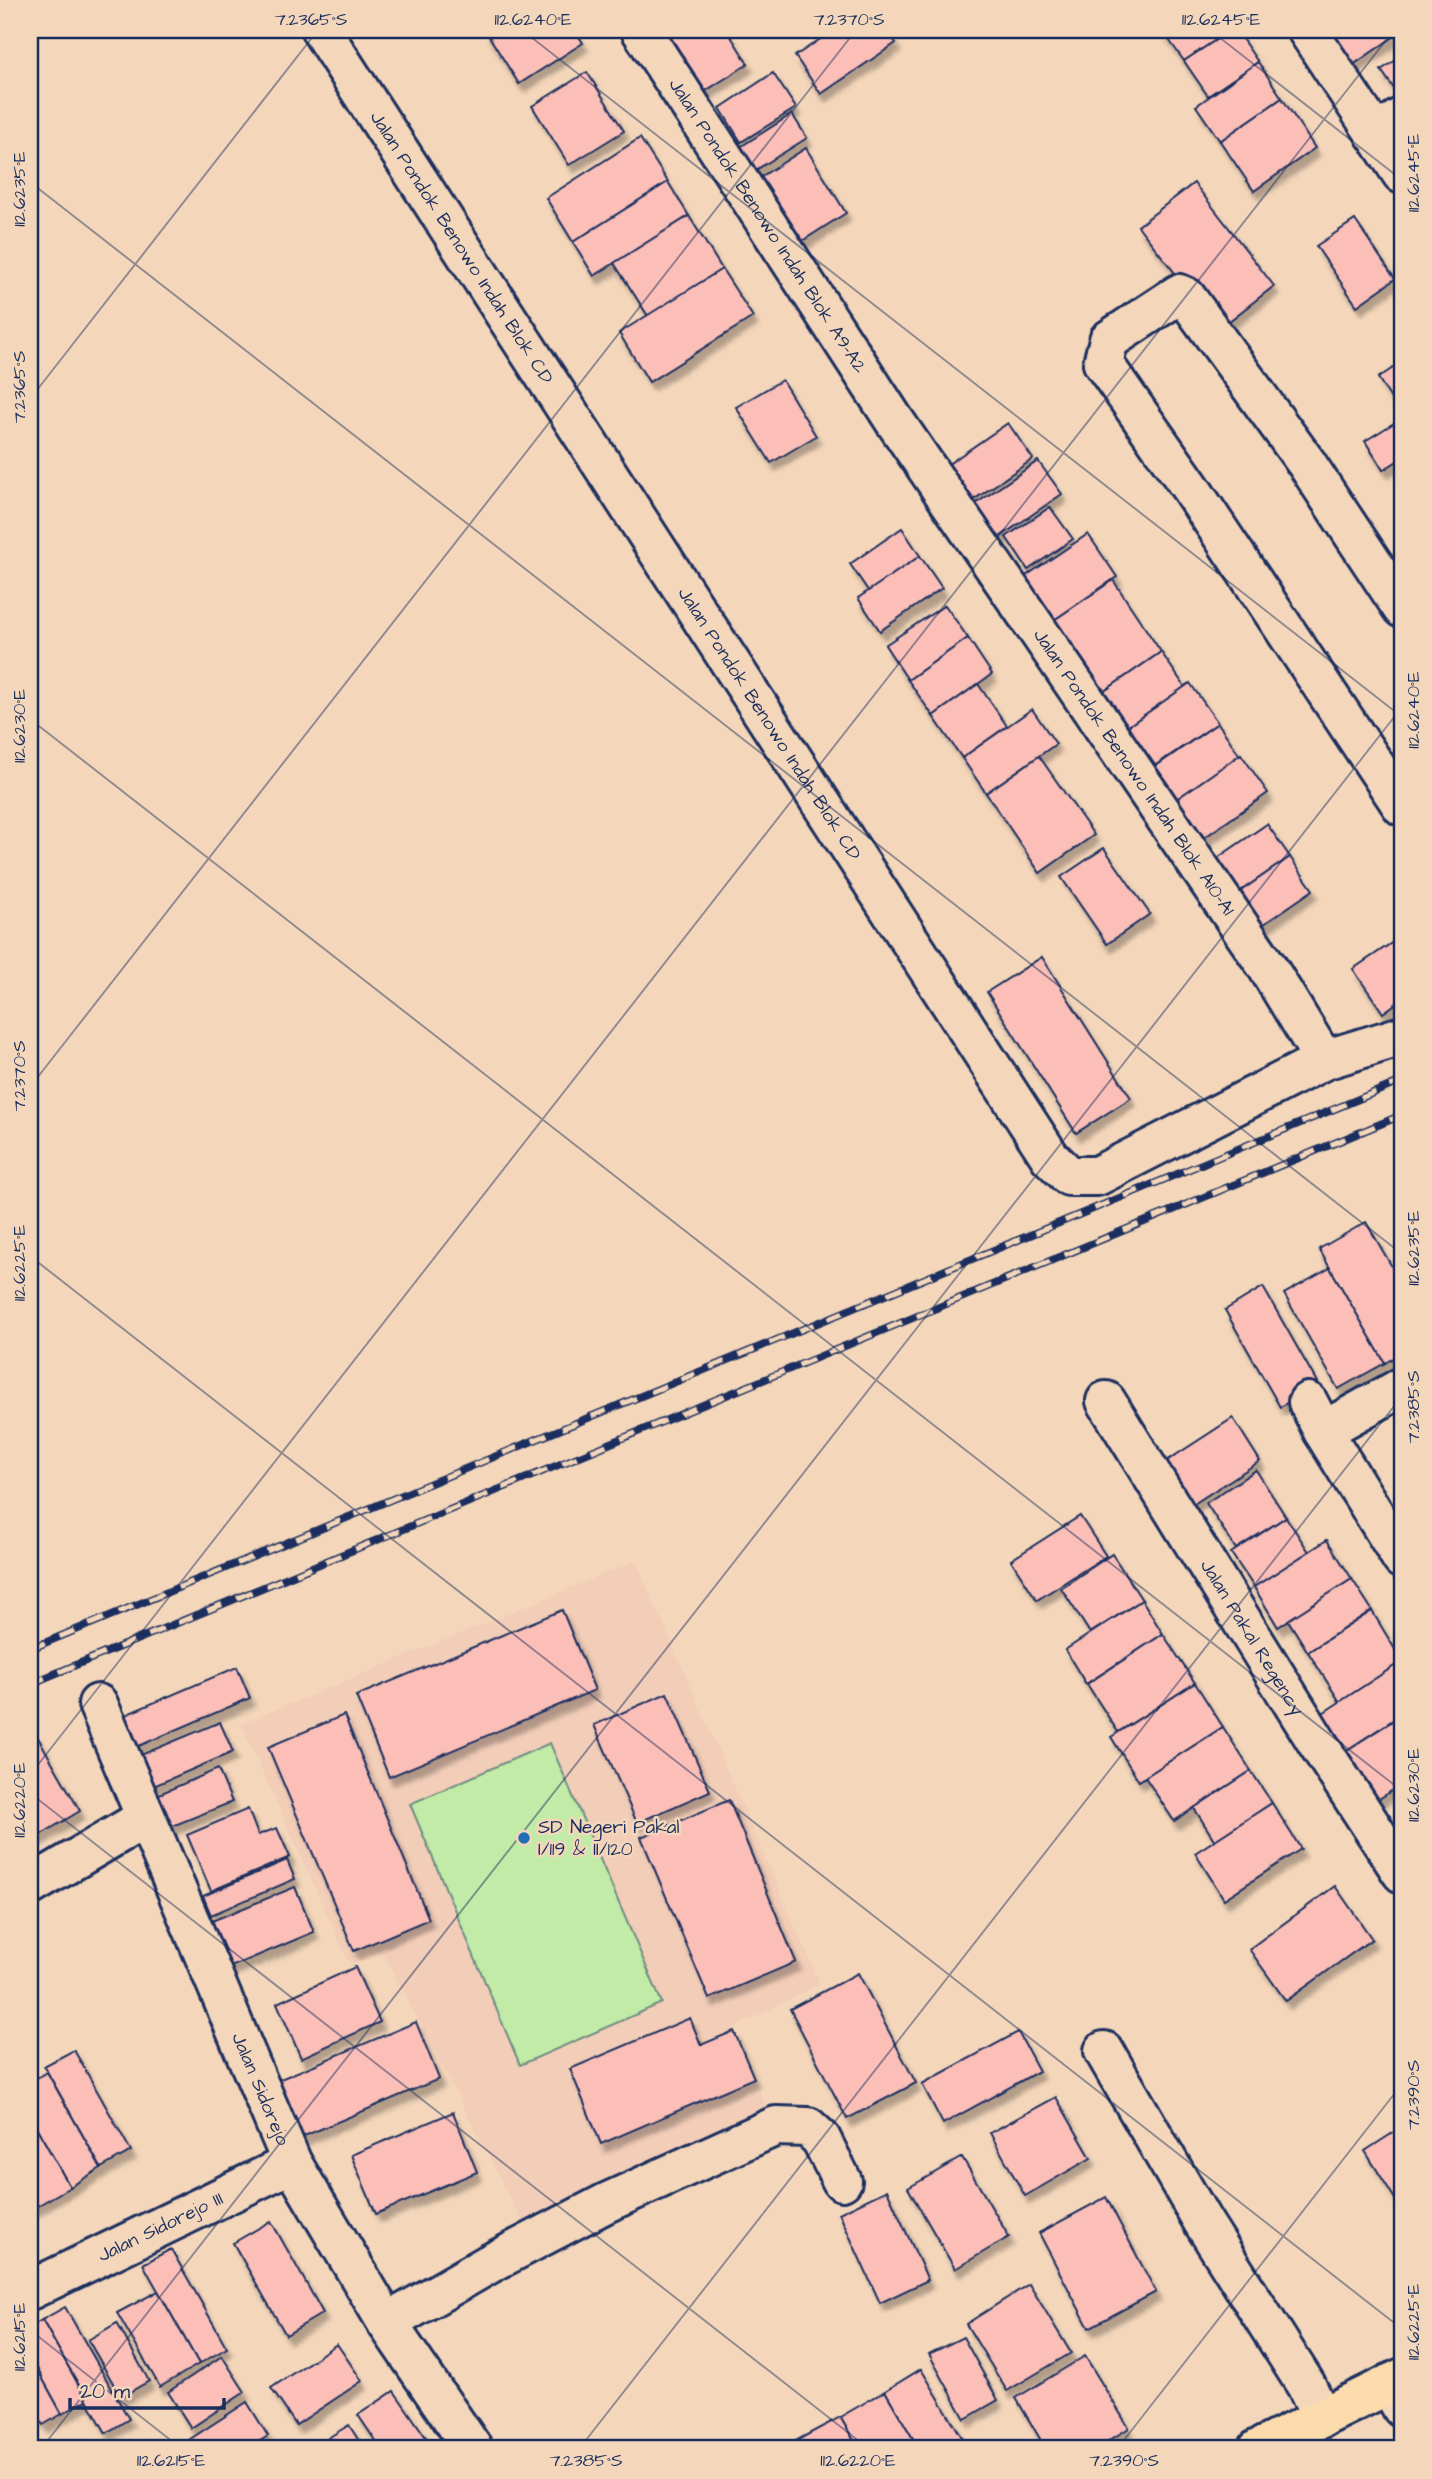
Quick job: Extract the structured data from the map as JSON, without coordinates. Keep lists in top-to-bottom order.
{
  "streets": {
    "street": [
      "Jalan Pondok Benowo Indah Blok A9-A2",
      "Jalan Pondok Benowo Indah Blok CD",
      "Jalan Pondok Benowo Indah Blok A10-A1",
      "Jalan Pakal Regency",
      "Jalan Sidorejo",
      "Jalan Sidorejo III"
    ]
  },
  "crossings": [
    ["Jalan Pondok Benowo Indah Blok A9-A2", "Jalan Pondok Benowo Indah Blok A10-A1"],
    ["Jalan Pondok Benowo Indah Blok CD", "Jalan Pondok Benowo Indah Blok A10-A1"],
    ["Jalan Sidorejo", "Jalan Sidorejo III"]
  ],
  "places": ["SD Negeri Pakal I/119 & II/120"],
  "scale_bar": "20 m",
  "coordinates": [
    "7.2365°S",
    "112.6240°E",
    "7.2370°S",
    "112.6245°E",
    "112.6235°E",
    "112.6230°E",
    "112.6225°E",
    "7.2385°S",
    "112.6220°E",
    "7.2390°S",
    "112.6215°E"
  ]
}
